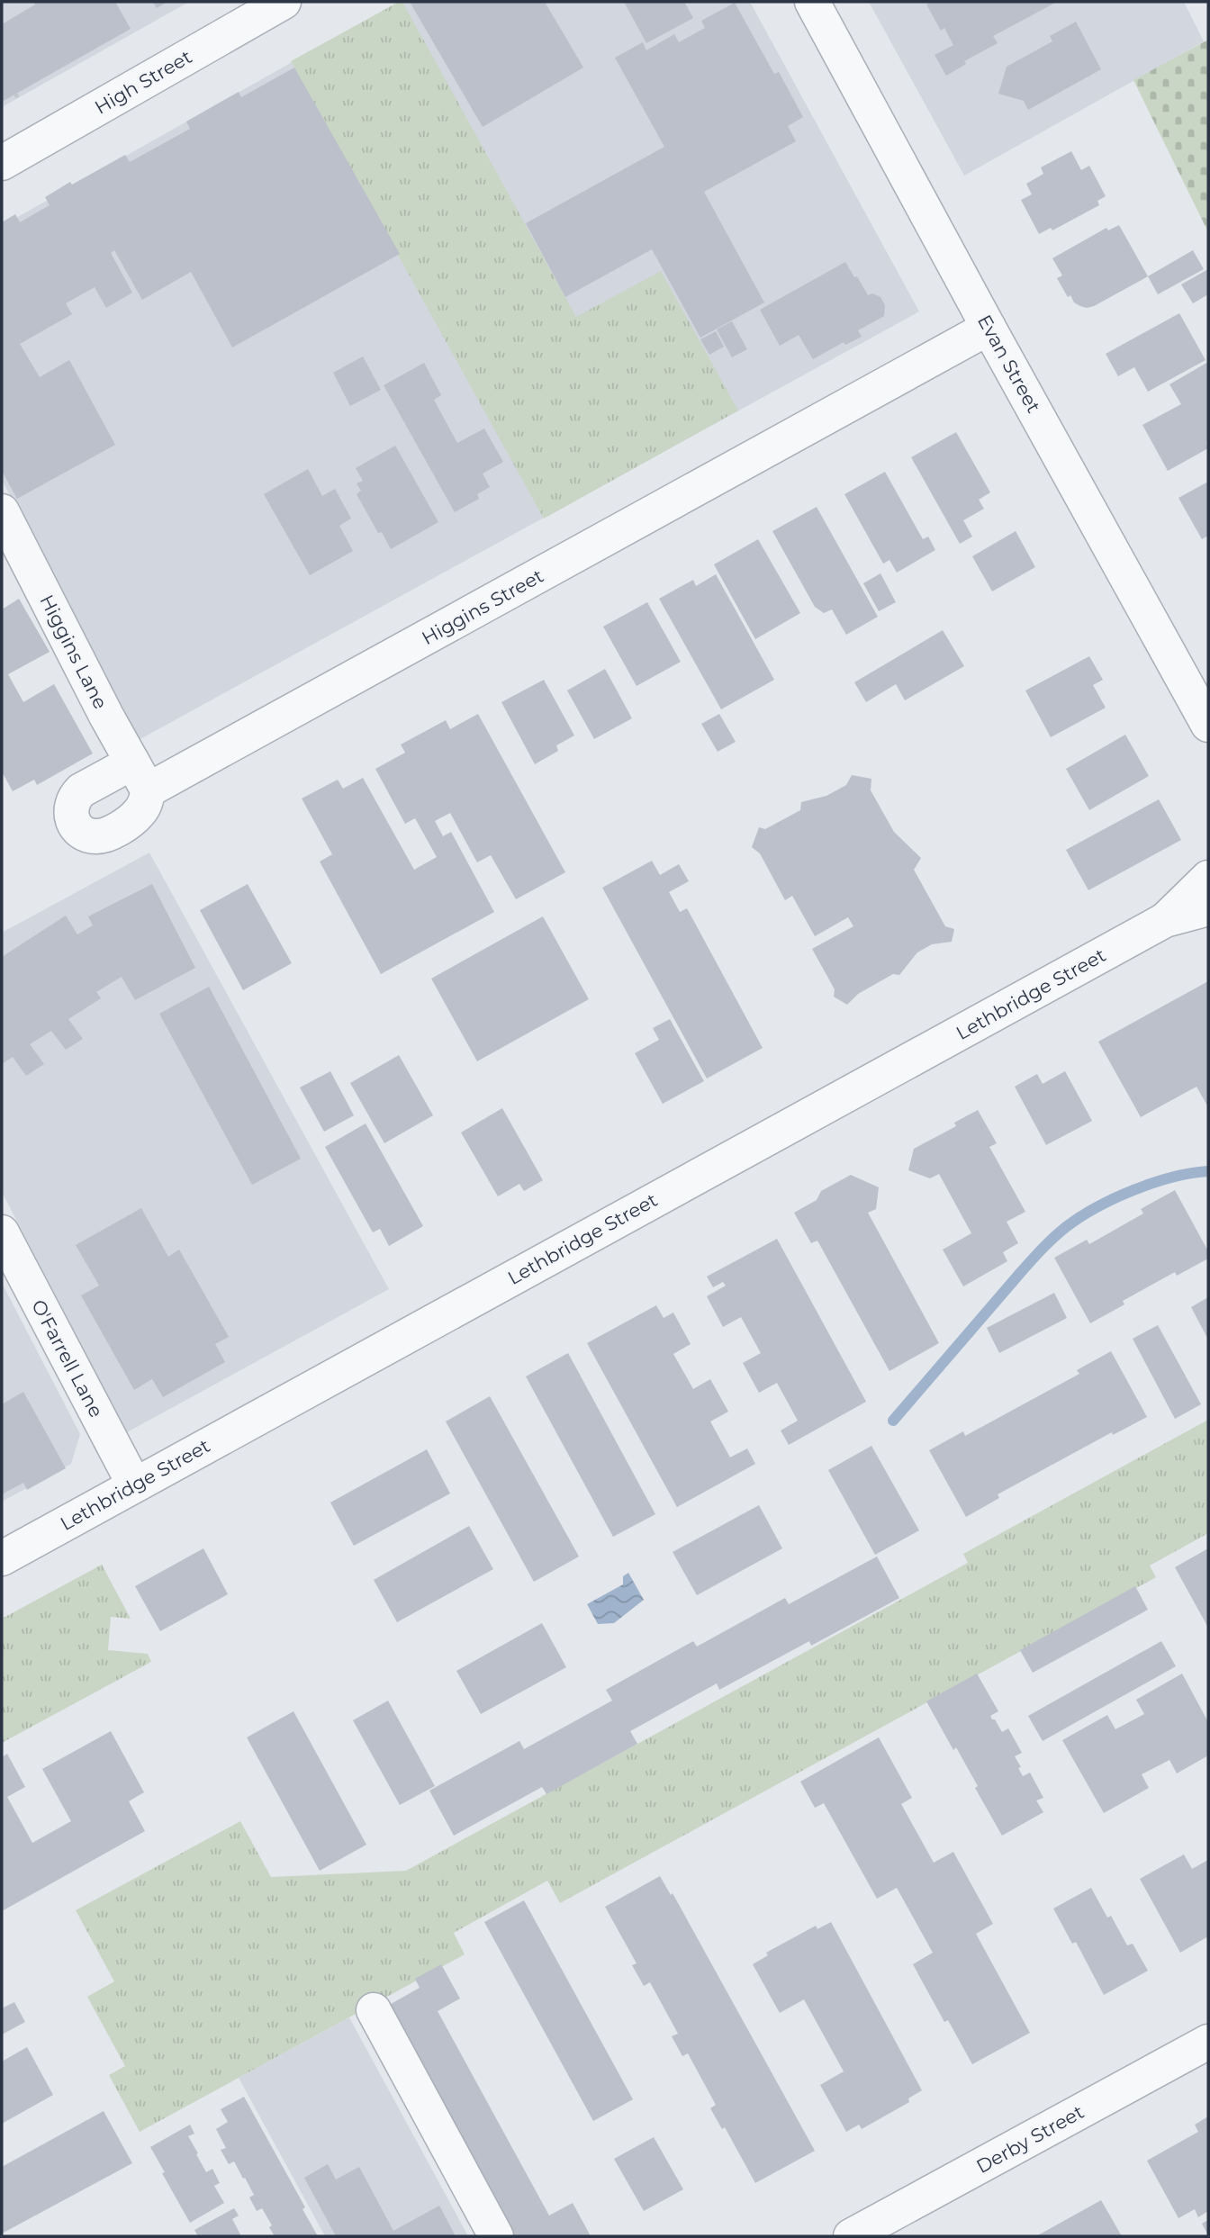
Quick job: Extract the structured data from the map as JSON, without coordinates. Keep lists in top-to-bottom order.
{
  "streets": {
    "street": [
      "High Street",
      "Evan Street",
      "Higgins Street",
      "Higgins Lane",
      "Lethbridge Street",
      "O'Farrell Lane",
      "Derby Street"
    ]
  },
  "crossings": [
    ["Evan Street", "Higgins Street"],
    ["Higgins Street", "Higgins Lane"],
    ["Lethbridge Street", "O'Farrell Lane"]
  ]
}
